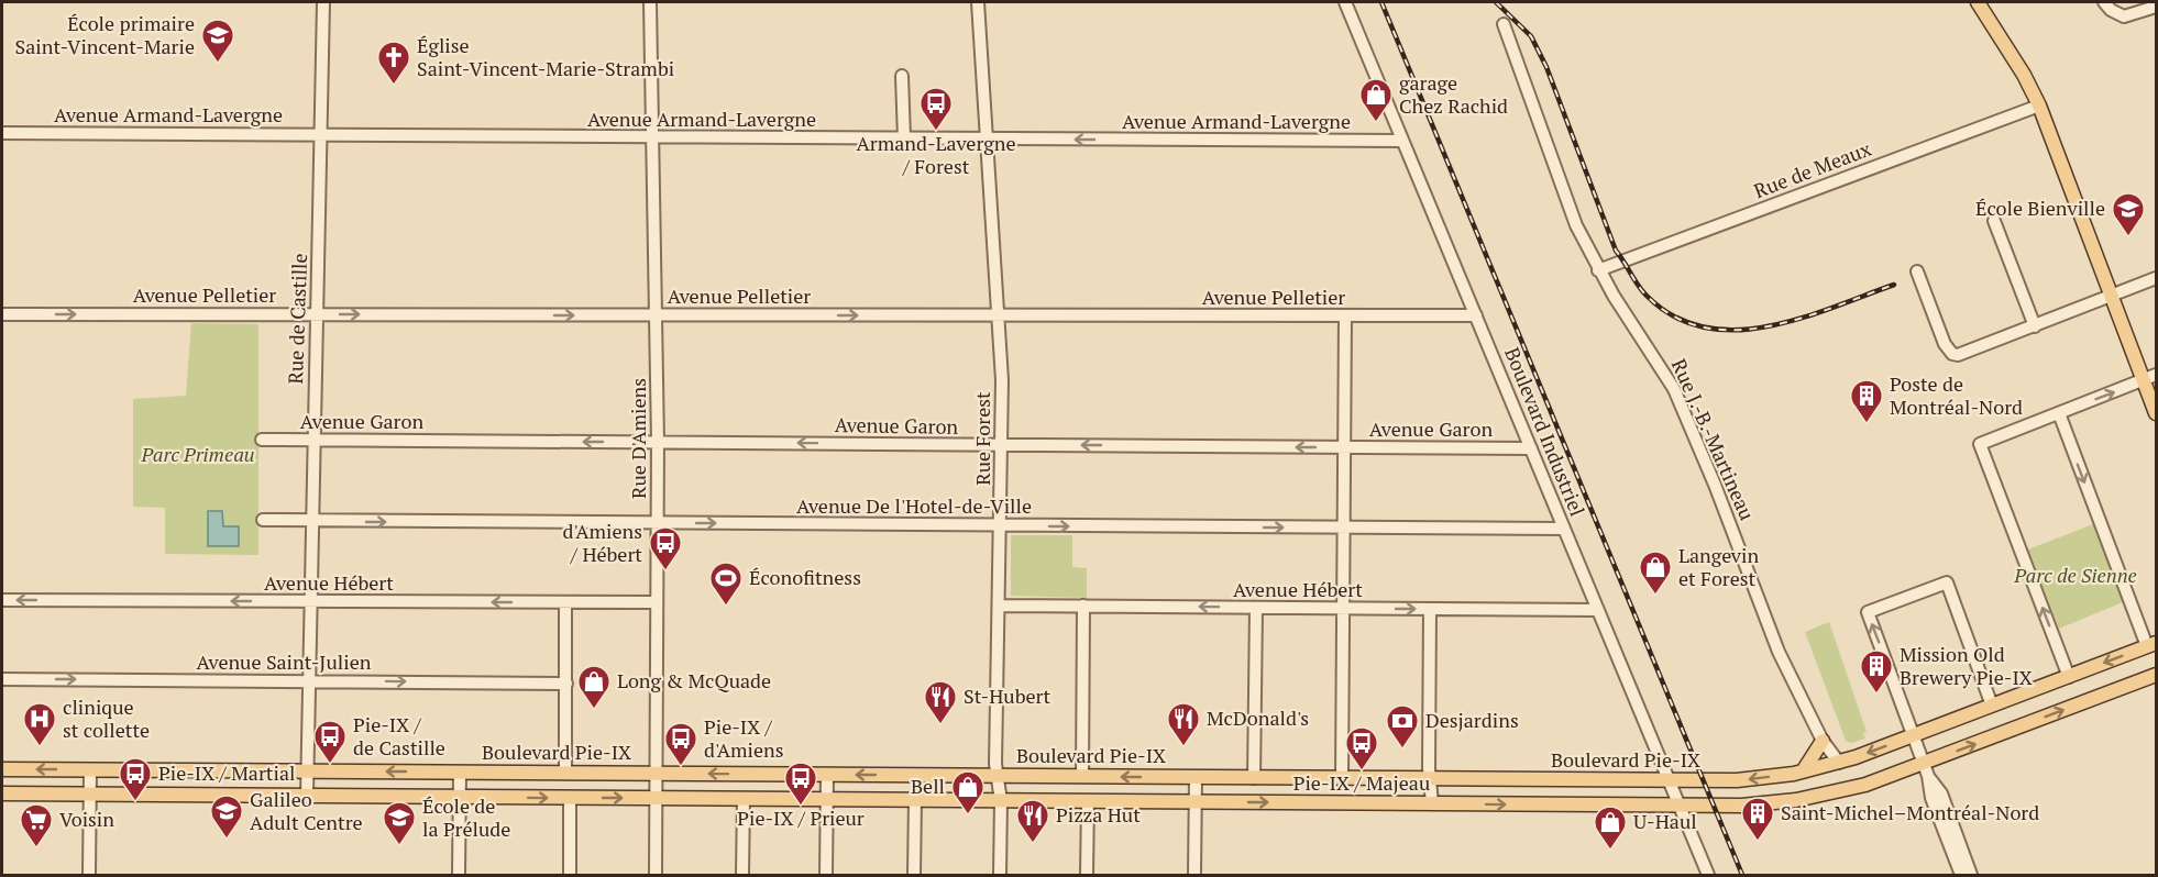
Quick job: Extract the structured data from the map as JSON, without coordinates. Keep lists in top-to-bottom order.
{
  "streets": {
    "main road": ["Boulevard Pie-IX"],
    "street": [
      "Avenue Armand-Lavergne",
      "Rue de Meaux",
      "Avenue Pelletier",
      "Rue de Castille",
      "Avenue Garon",
      "Boulevard Industriel",
      "Rue D'Amiens",
      "Rue Forest",
      "Rue J.-B.-Martineau",
      "Avenue De l'Hotel-de-Ville",
      "Avenue Hébert",
      "Avenue Saint-Julien"
    ]
  },
  "crossings": [
    ["Avenue Armand-Lavergne", "Rue de Castille"],
    ["Avenue Armand-Lavergne", "Boulevard Industriel"],
    ["Avenue Armand-Lavergne", "Rue D'Amiens"],
    ["Avenue Armand-Lavergne", "Rue Forest"],
    ["Rue de Meaux", "Rue J.-B.-Martineau"],
    ["Avenue Pelletier", "Rue de Castille"],
    ["Avenue Pelletier", "Boulevard Industriel"],
    ["Avenue Pelletier", "Rue D'Amiens"],
    ["Avenue Pelletier", "Rue Forest"],
    ["Rue de Castille", "Avenue Garon"],
    ["Rue de Castille", "Avenue De l'Hotel-de-Ville"],
    ["Rue de Castille", "Avenue Hébert"],
    ["Rue de Castille", "Avenue Saint-Julien"],
    ["Rue de Castille", "Boulevard Pie-IX"],
    ["Avenue Garon", "Boulevard Industriel"],
    ["Avenue Garon", "Rue D'Amiens"],
    ["Avenue Garon", "Rue Forest"],
    ["Boulevard Industriel", "Avenue De l'Hotel-de-Ville"],
    ["Boulevard Industriel", "Avenue Hébert"],
    ["Boulevard Industriel", "Boulevard Pie-IX"],
    ["Rue D'Amiens", "Avenue De l'Hotel-de-Ville"],
    ["Rue D'Amiens", "Avenue Hébert"],
    ["Rue D'Amiens", "Boulevard Pie-IX"],
    ["Rue Forest", "Avenue De l'Hotel-de-Ville"],
    ["Rue Forest", "Avenue Hébert"],
    ["Rue Forest", "Boulevard Pie-IX"],
    ["Rue J.-B.-Martineau", "Boulevard Pie-IX"]
  ],
  "one_way": [
    "Avenue Pelletier",
    "Avenue Garon",
    "Avenue De l'Hotel-de-Ville",
    "Avenue Saint-Julien"
  ],
  "parks": ["Parc Primeau", "Parc de Sienne"],
  "places": {
    "school or university": [
      "École primaire Saint-Vincent-Marie",
      "École Bienville",
      "Galileo Adult Centre",
      "École de la Prélude"
    ],
    "church": ["Église Saint-Vincent-Marie-Strambi"],
    "shop": [
      "garage Chez Rachid",
      "Langevin et Forest",
      "Long & McQuade",
      "Bell",
      "U-Haul"
    ],
    "bus stop": [
      "Armand-Lavergne / Forest",
      "d'Amiens / Hébert",
      "Pie-IX / de Castille",
      "Pie-IX / d'Amiens",
      "Pie-IX / Majeau",
      "Pie-IX / Martial",
      "Pie-IX / Prieur"
    ],
    "building": ["Poste de Montréal-Nord", "Mission Old Brewery Pie-IX", "Saint-Michel–Montréal-Nord"],
    "sports": ["Éconofitness"],
    "restaurant": ["St-Hubert", "McDonald's", "Pizza Hut"],
    "hospital": ["clinique st collette"],
    "bank": ["Desjardins"],
    "supermarket": ["Voisin"]
  }
}
